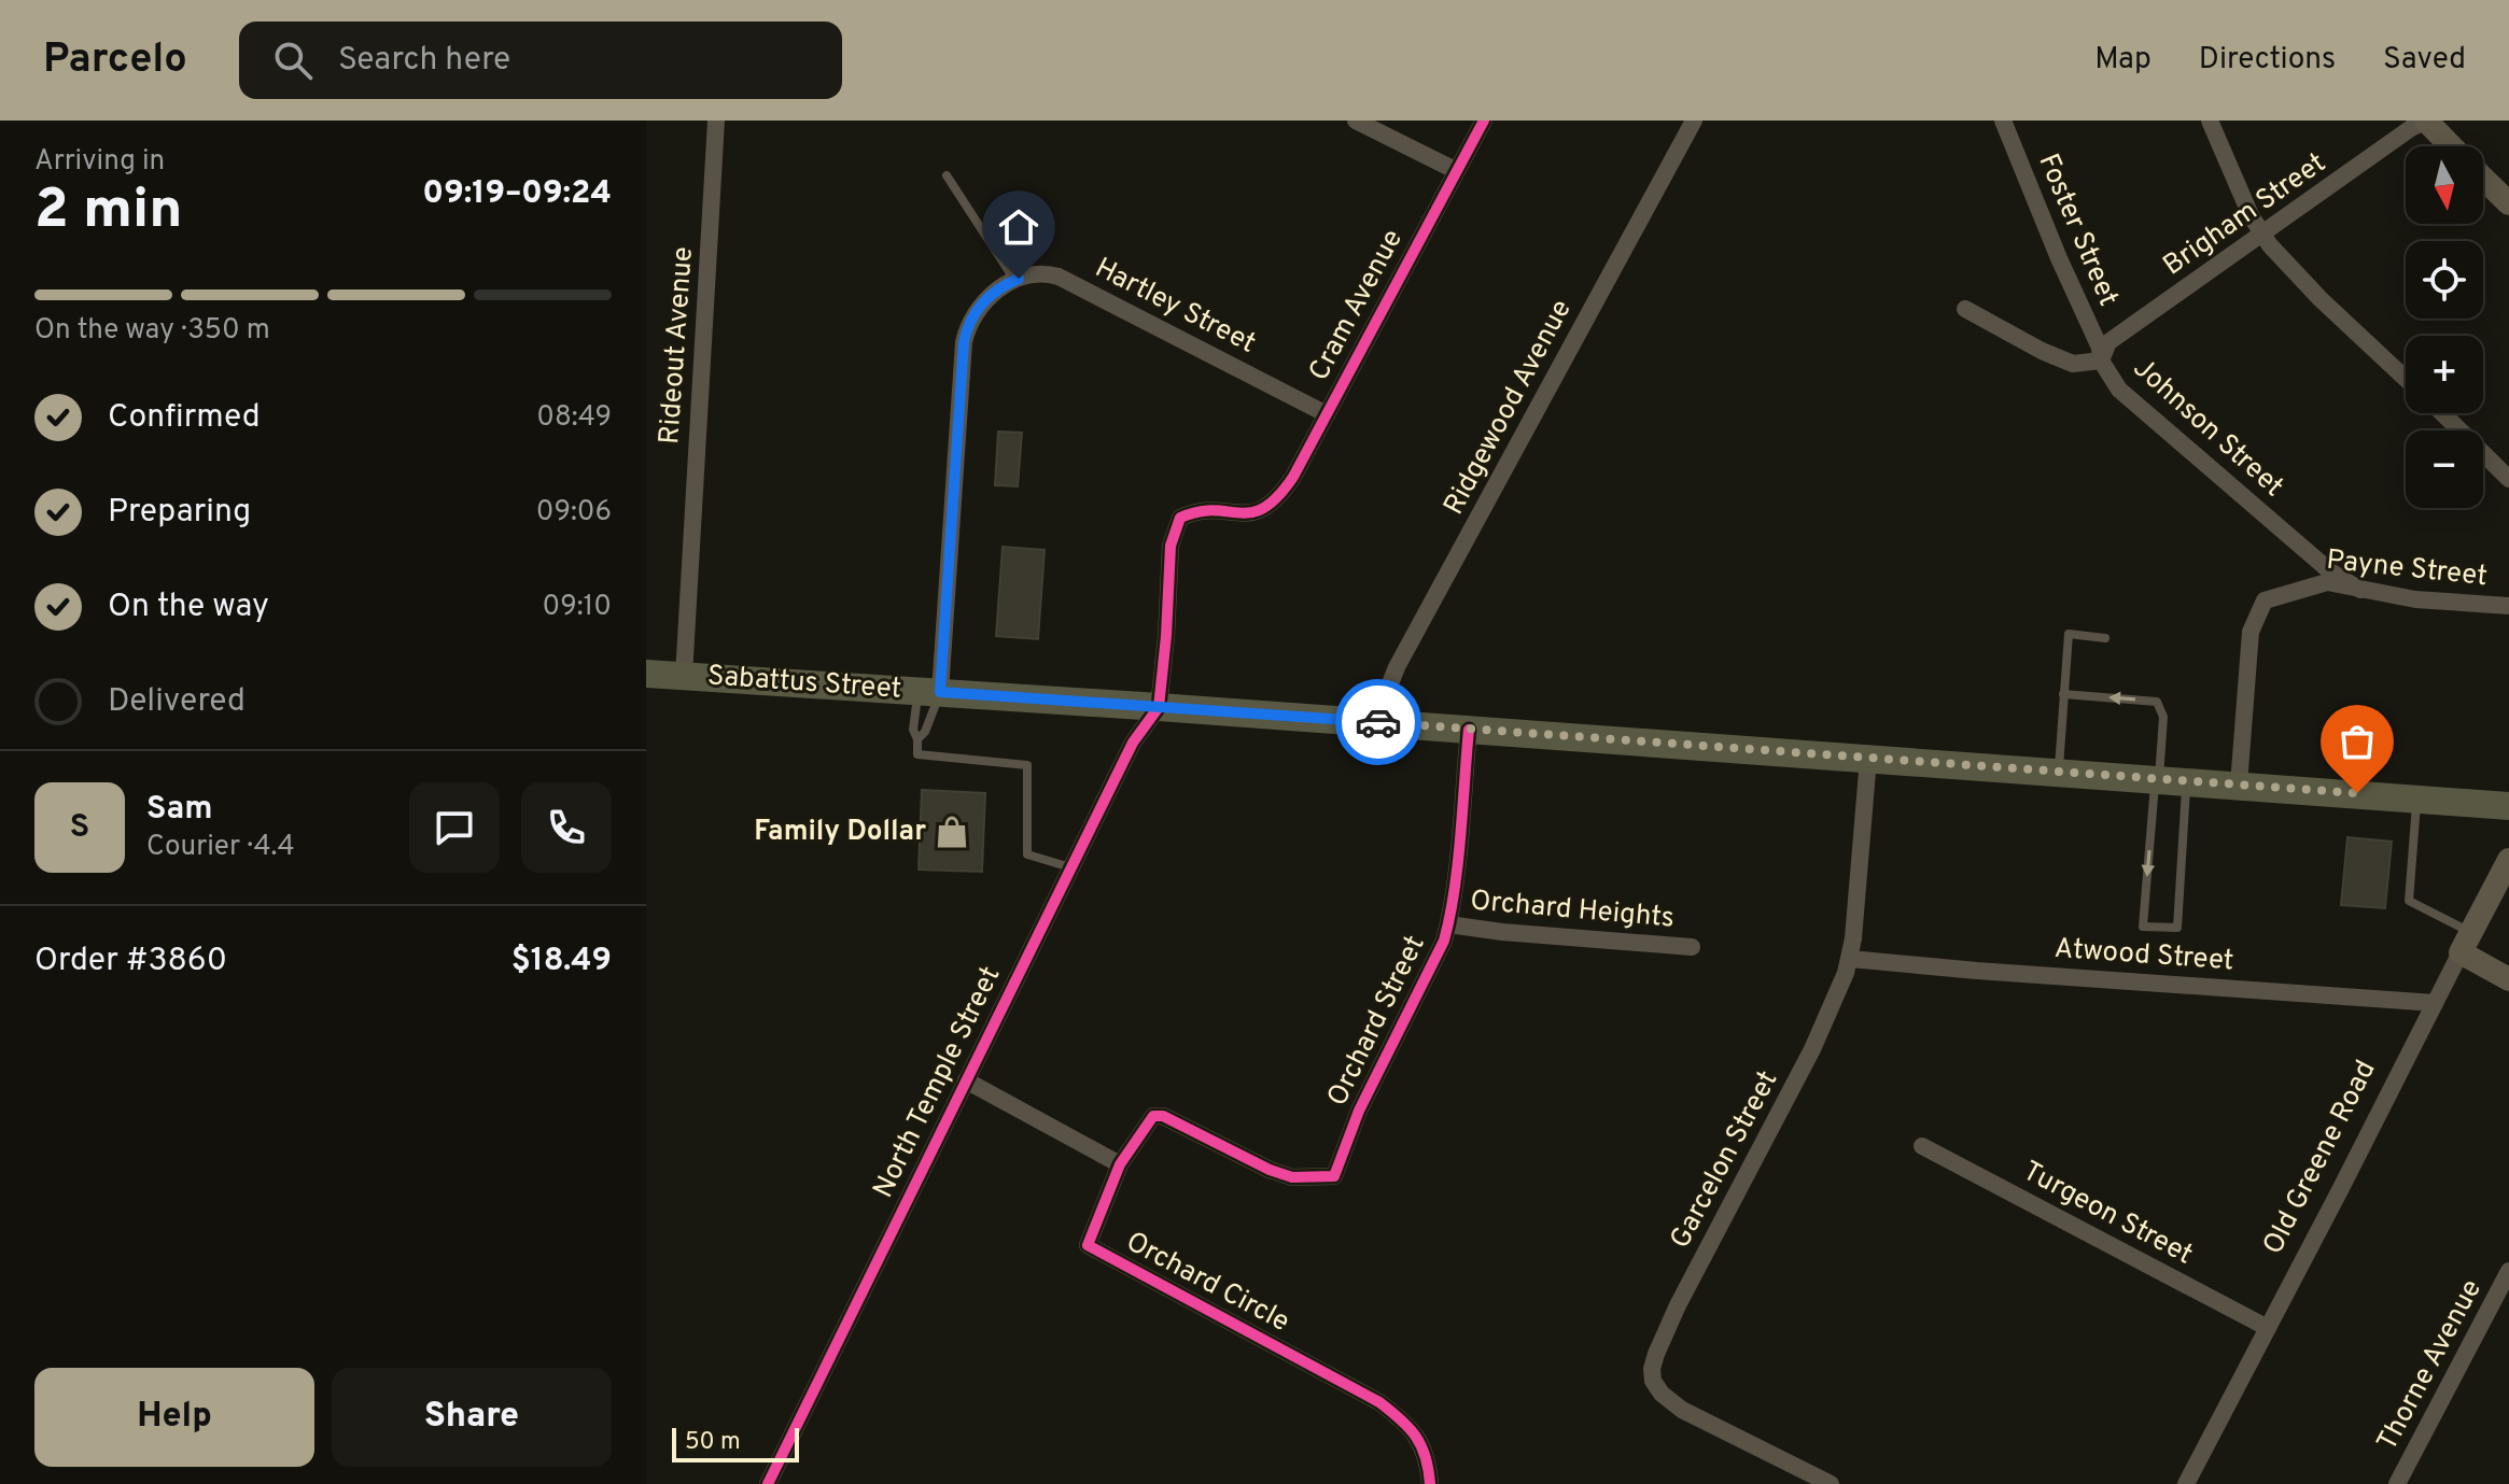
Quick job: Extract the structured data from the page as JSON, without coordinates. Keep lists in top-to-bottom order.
{
  "streets": {
    "main road": ["Sabattus Street", "Old Greene Road"],
    "street": [
      "Brigham Street",
      "Foster Street",
      "Cram Avenue",
      "Hartley Street",
      "Rideout Avenue",
      "Ridgewood Avenue",
      "Johnson Street",
      "Payne Street",
      "Orchard Heights",
      "Atwood Street",
      "Orchard Street",
      "North Temple Street",
      "Garcelon Street",
      "Turgeon Street",
      "Orchard Circle",
      "Thorne Avenue"
    ]
  },
  "crossings": [
    ["Brigham Street", "Foster Street"],
    ["Brigham Street", "Johnson Street"],
    ["Foster Street", "Johnson Street"],
    ["Cram Avenue", "Hartley Street"],
    ["Cram Avenue", "Sabattus Street"],
    ["Cram Avenue", "North Temple Street"],
    ["Hartley Street", "Sabattus Street"],
    ["Rideout Avenue", "Sabattus Street"],
    ["Ridgewood Avenue", "Sabattus Street"],
    ["Johnson Street", "Payne Street"],
    ["Payne Street", "Sabattus Street"],
    ["Sabattus Street", "Orchard Street"],
    ["Sabattus Street", "North Temple Street"],
    ["Sabattus Street", "Garcelon Street"],
    ["Orchard Heights", "Orchard Street"],
    ["Atwood Street", "Old Greene Road"],
    ["Atwood Street", "Garcelon Street"],
    ["Orchard Street", "Orchard Circle"],
    ["Old Greene Road", "Turgeon Street"]
  ],
  "places": {
    "shop": ["Family Dollar"]
  },
  "scale_bar": "50 m",
  "north": "bottom",
  "page": {
    "header": "Parcelo",
    "search": "Search here",
    "nav": ["Map", "Directions", "Saved"],
    "heading": ["2 min", "Arriving in", "09:19–09:24"],
    "panel": [
      "Sam",
      "Courier · 4.4",
      "Order #3860",
      "$18.49"
    ],
    "map_buttons": ["+", "−"],
    "bar": "On the way · 350 m",
    "list": [
      ["Confirmed", "08:49"],
      ["Preparing", "09:06"],
      ["On the way", "09:10"],
      "Delivered"
    ],
    "round": "S",
    "buttons": ["Help", "Share"],
    "scale": "50 m"
  }
}
